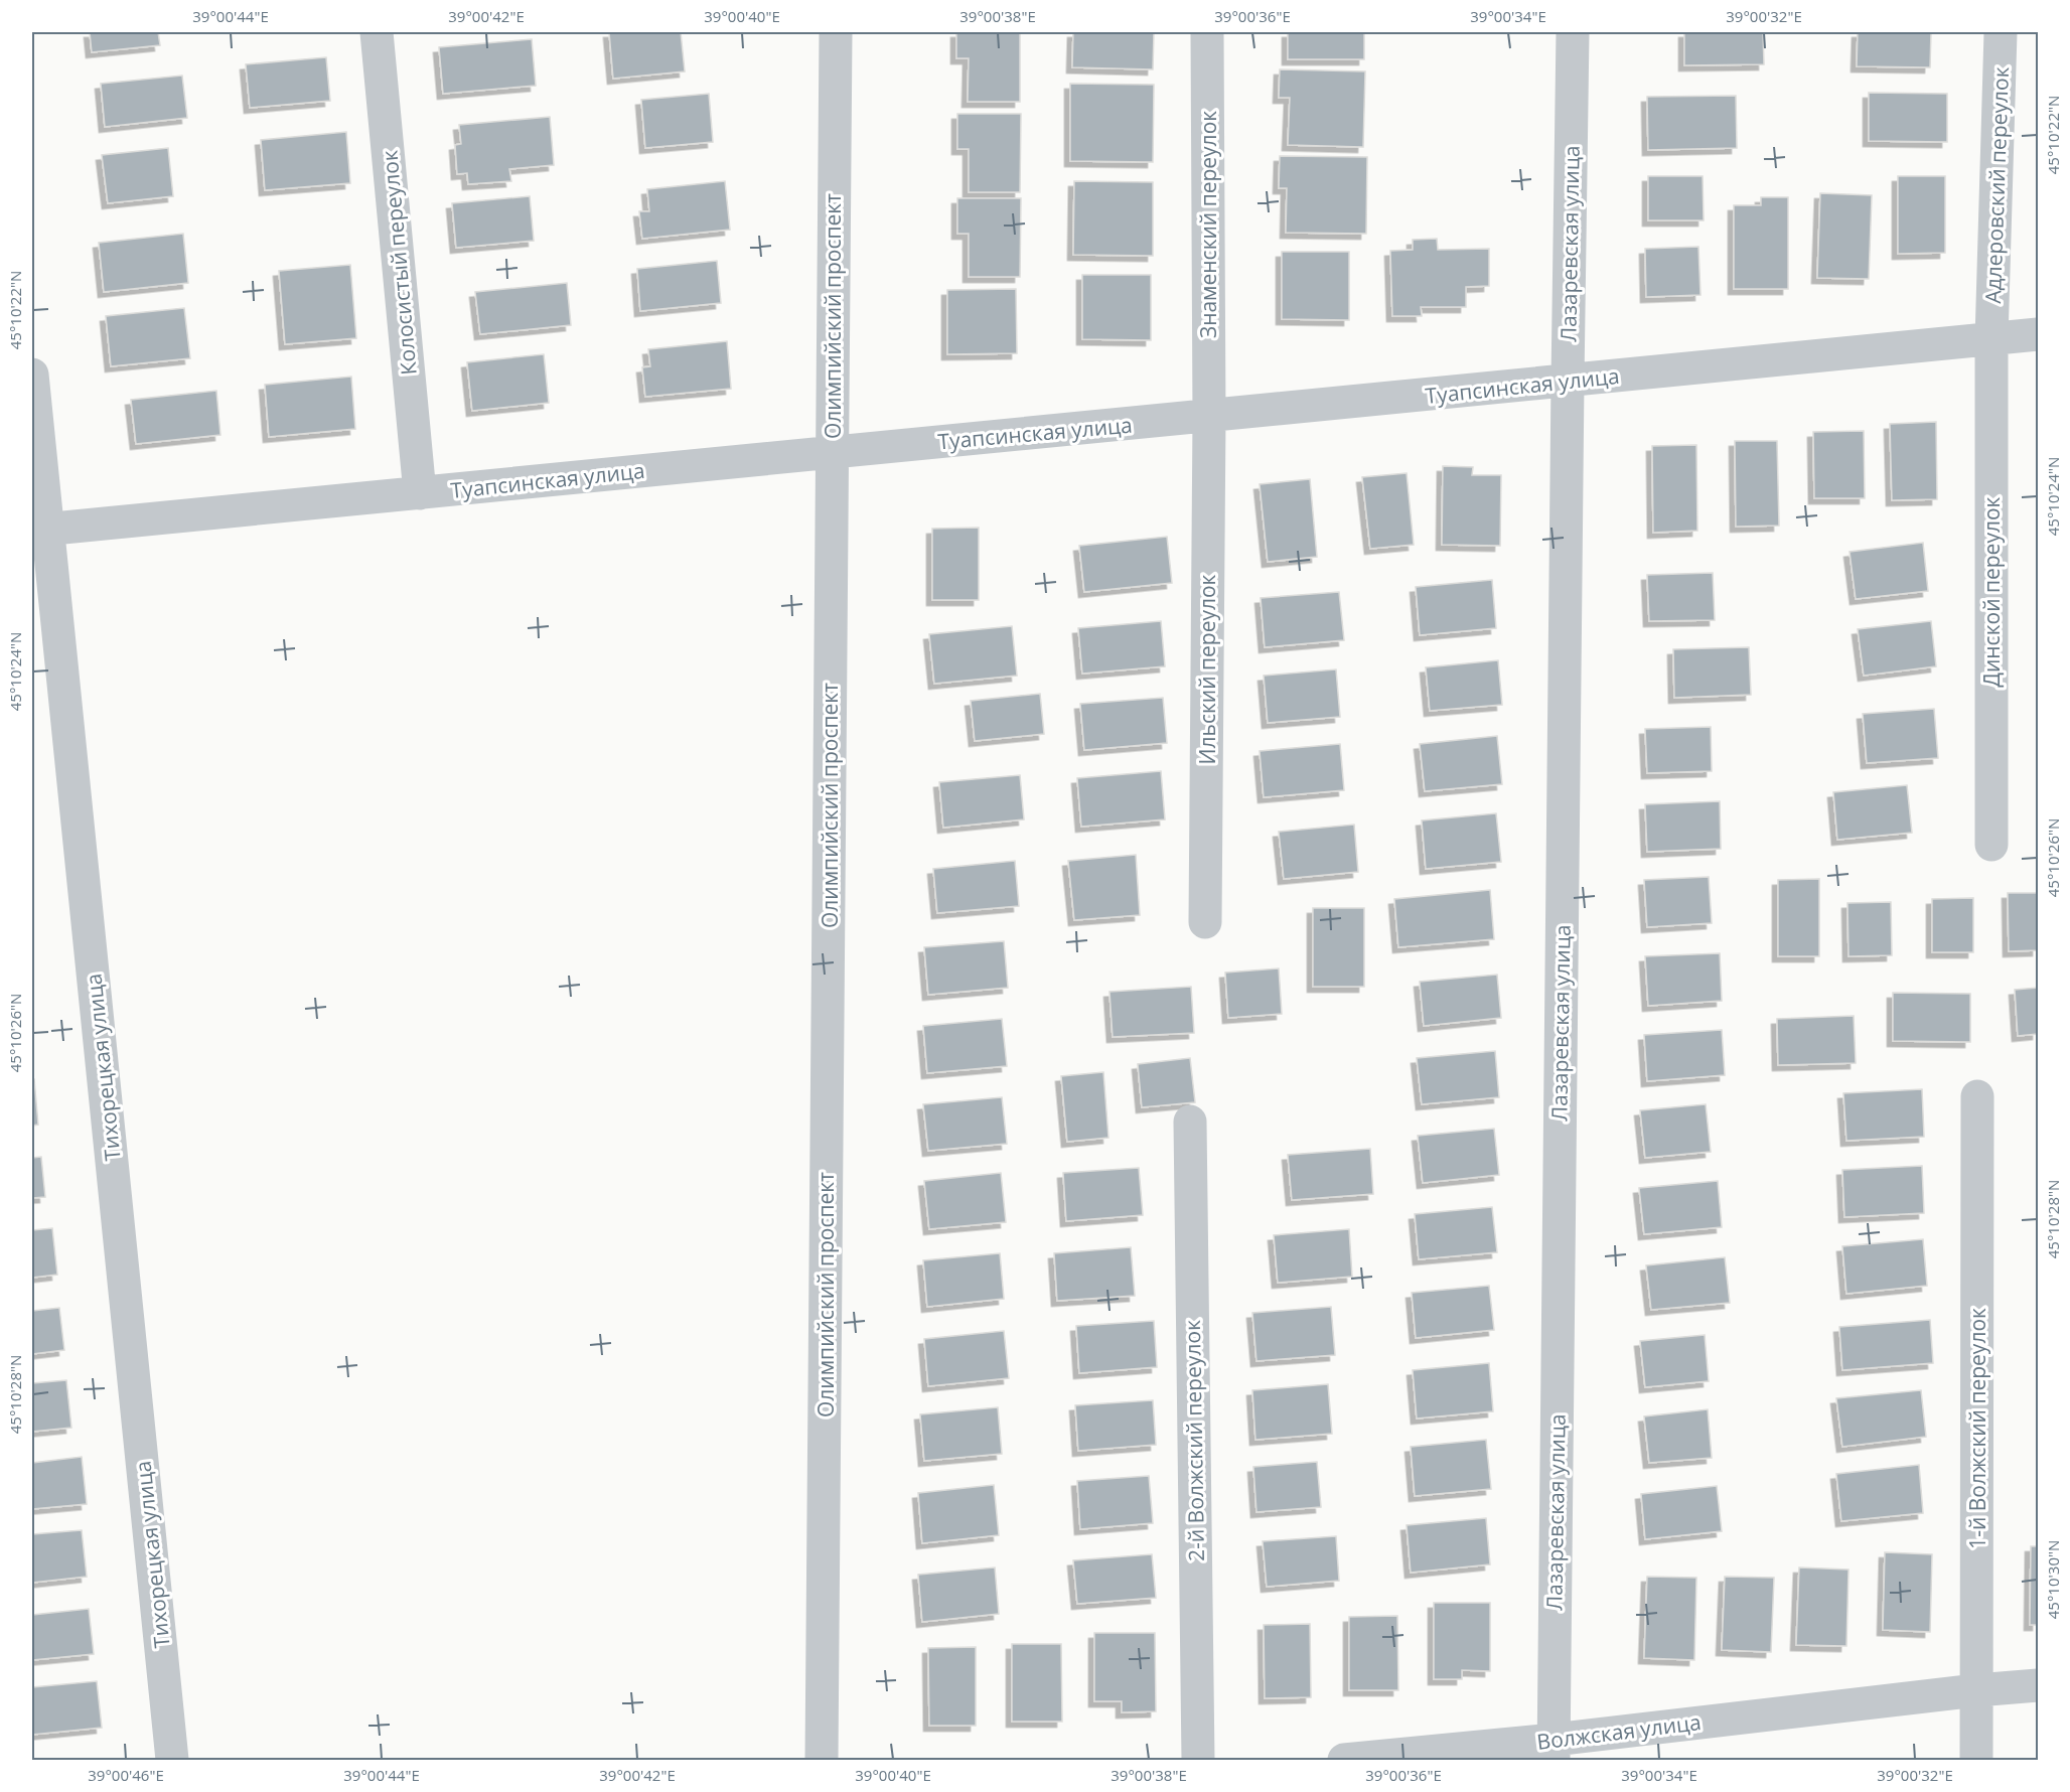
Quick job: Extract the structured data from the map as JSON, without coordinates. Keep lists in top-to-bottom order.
{
  "streets": {
    "street": [
      "Адлеровский переулок",
      "Знаменский переулок",
      "Лазаревская улица",
      "Колосистый переулок",
      "Олимпийский проспект",
      "Туапсинская улица",
      "Динской переулок",
      "Ильский переулок",
      "Тихорецкая улица",
      "1-й Волжский переулок",
      "2-й Волжский переулок",
      "Волжская улица"
    ]
  },
  "crossings": [
    ["Адлеровский переулок", "Туапсинская улица"],
    ["Адлеровский переулок", "Динской переулок"],
    ["Знаменский переулок", "Туапсинская улица"],
    ["Знаменский переулок", "Ильский переулок"],
    ["Лазаревская улица", "Туапсинская улица"],
    ["Лазаревская улица", "Волжская улица"],
    ["Колосистый переулок", "Туапсинская улица"],
    ["Олимпийский проспект", "Туапсинская улица"],
    ["Туапсинская улица", "Динской переулок"],
    ["Туапсинская улица", "Ильский переулок"],
    ["Туапсинская улица", "Тихорецкая улица"],
    ["1-й Волжский переулок", "Волжская улица"]
  ],
  "coordinates": [
    "39°00'44\"E",
    "39°00'42\"E",
    "39°00'40\"E",
    "39°00'38\"E",
    "39°00'36\"E",
    "39°00'34\"E",
    "39°00'32\"E",
    "45°10'22\"N",
    "45°10'24\"N",
    "45°10'26\"N",
    "45°10'28\"N",
    "45°10'30\"N",
    "39°00'46\"E"
  ]
}
